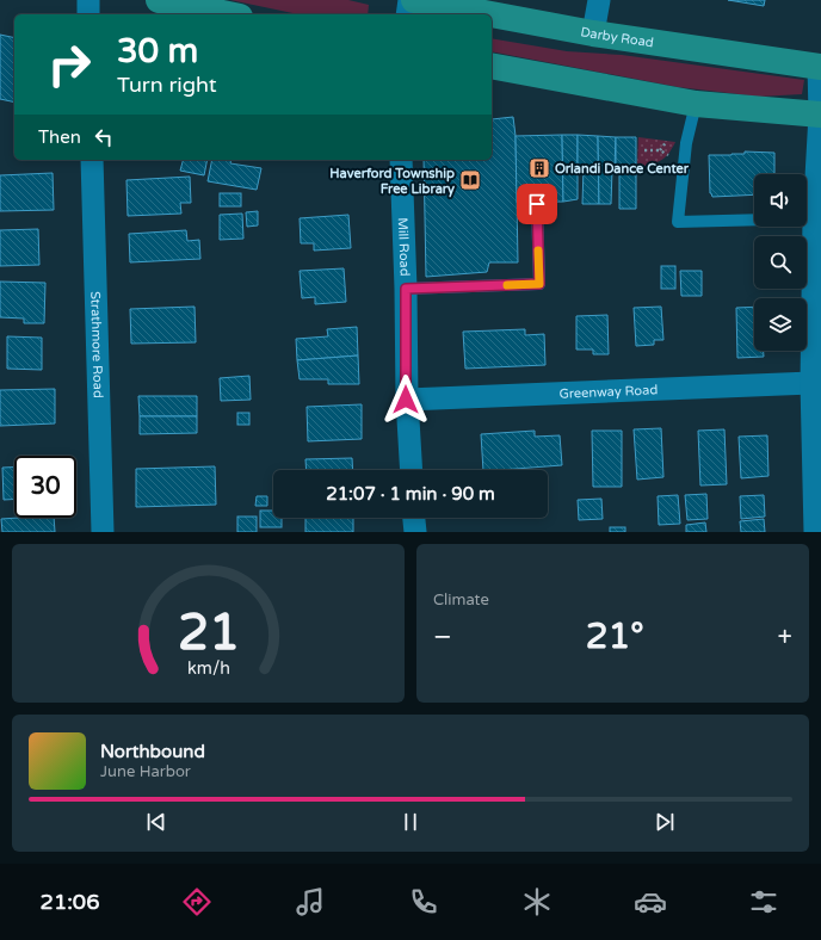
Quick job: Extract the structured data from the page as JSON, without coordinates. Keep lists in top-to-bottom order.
{
  "streets": {
    "main road": ["Darby Road"],
    "street": ["Mill Road", "Strathmore Road", "Greenway Road"]
  },
  "crossings": [
    ["Mill Road", "Greenway Road"]
  ],
  "places": {
    "building": ["Orlandi Dance Center"],
    "library": ["Haverford Township Free Library"]
  },
  "page": {
    "turn": ["30 m", "Turn right"],
    "then": "Then",
    "limit": "30",
    "trip": "21:07 · 1 min · 90 m",
    "tile": "Climate",
    "heat": ["−", "21°", "+"],
    "song": ["Northbound", "June Harbor"],
    "tabs": "21:06",
    "gauge": ["21", "km/h"]
  }
}
